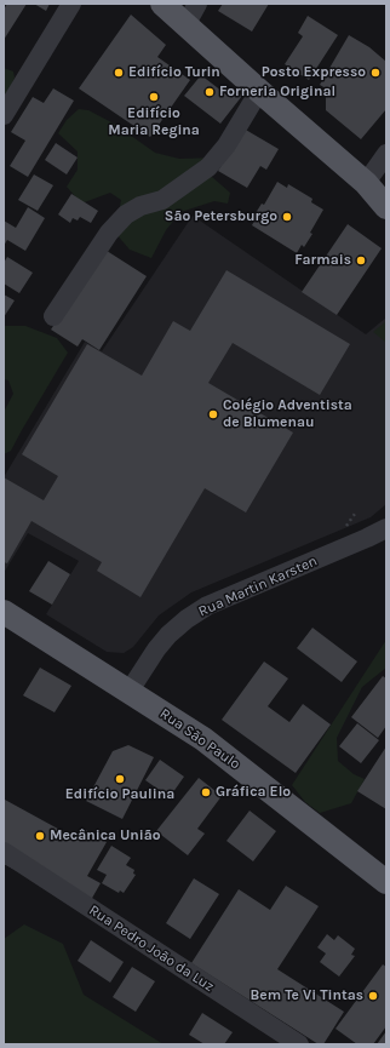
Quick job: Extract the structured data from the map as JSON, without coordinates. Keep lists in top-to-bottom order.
{
  "streets": {
    "main road": ["Rua São Paulo"],
    "street": ["Rua Martin Karsten", "Rua Pedro João da Luz"]
  },
  "crossings": [
    ["Rua Martin Karsten", "Rua São Paulo"]
  ],
  "places": [
    "Edifício Turin",
    "Posto Expresso",
    "Forneria Original",
    "Edifício Maria Regina",
    "São Petersburgo",
    "Farmais",
    "Colégio Adventista de Blumenau",
    "Edifício Paulina",
    "Gráfica Elo",
    "Mecânica União",
    "Bem Te Vi Tintas"
  ]
}
